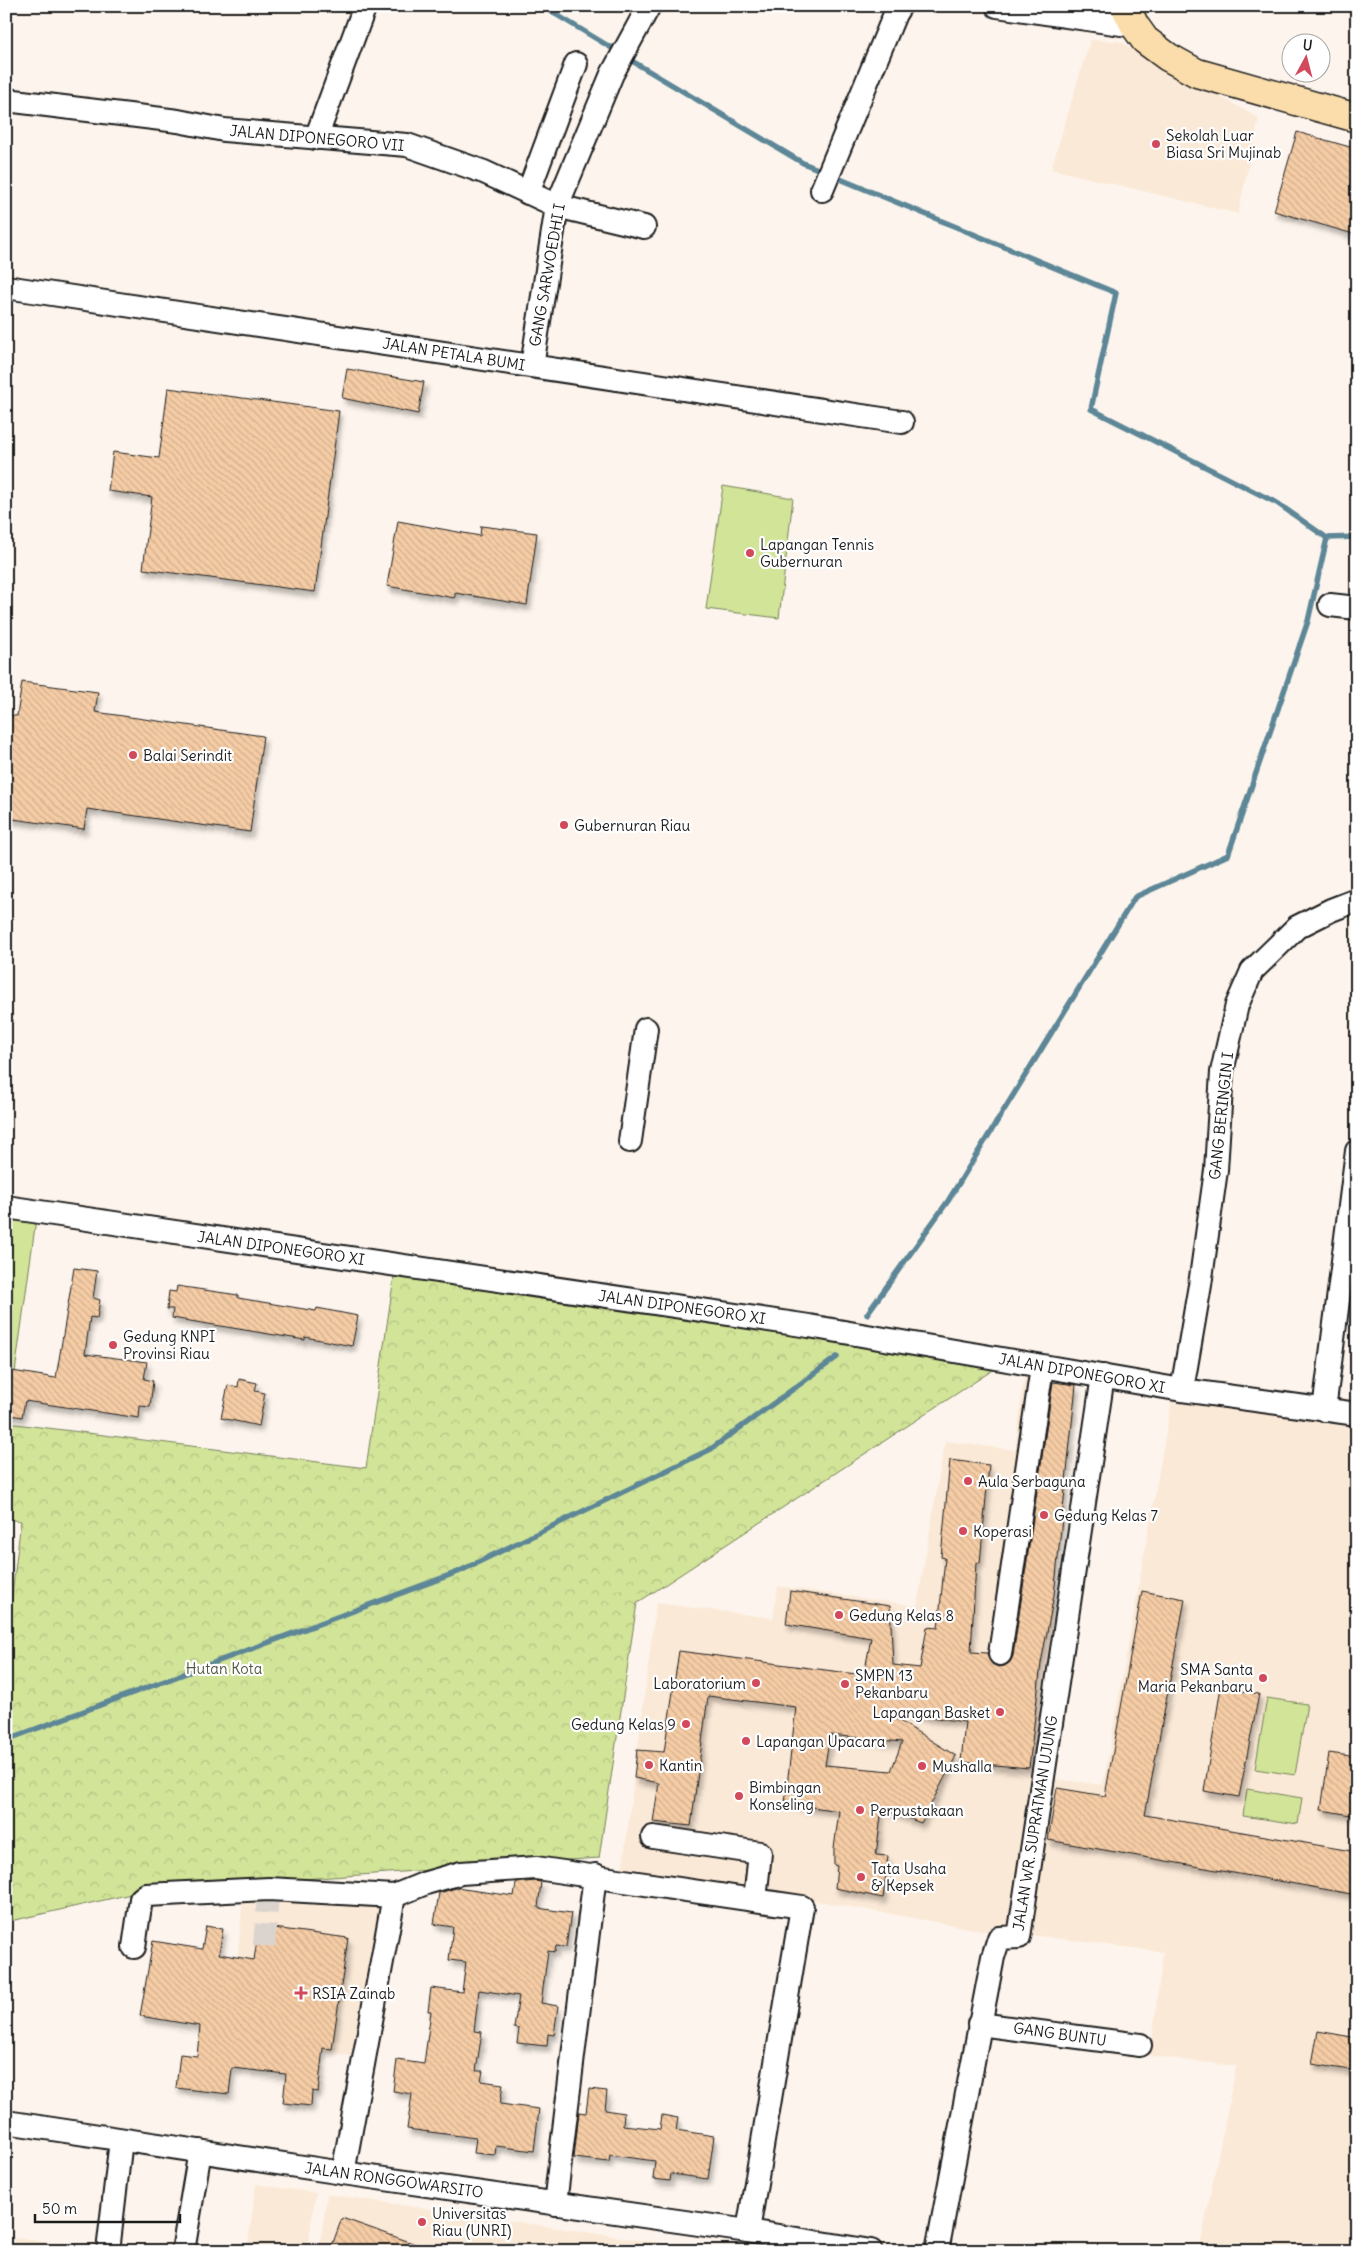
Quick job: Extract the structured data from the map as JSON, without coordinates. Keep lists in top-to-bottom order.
{
  "streets": {
    "street": [
      "JALAN DIPONEGORO VII",
      "GANG SARWOEDHI I",
      "JALAN PETALA BUMI",
      "GANG BERINGIN I",
      "JALAN DIPONEGORO XI",
      "JALAN WR. SUPRATMAN UJUNG",
      "GANG BUNTU",
      "JALAN RONGGOWARSITO"
    ]
  },
  "crossings": [
    ["JALAN DIPONEGORO VII", "GANG SARWOEDHI I"],
    ["GANG SARWOEDHI I", "JALAN PETALA BUMI"],
    ["GANG BERINGIN I", "JALAN DIPONEGORO XI"],
    ["JALAN DIPONEGORO XI", "JALAN WR. SUPRATMAN UJUNG"],
    ["JALAN WR. SUPRATMAN UJUNG", "GANG BUNTU"]
  ],
  "parks": ["Hutan Kota"],
  "places": {
    "other": [
      "Sekolah Luar Biasa Sri Mujinab",
      "Lapangan Tennis Gubernuran",
      "Balai Serindit",
      "Gubernuran Riau",
      "Gedung KNPI Provinsi Riau",
      "Aula Serbaguna",
      "Gedung Kelas 7",
      "Koperasi",
      "Gedung Kelas 8",
      "SMA Santa Maria Pekanbaru",
      "Laboratorium",
      "SMPN 13 Pekanbaru",
      "Lapangan Basket",
      "Gedung Kelas 9",
      "Lapangan Upacara",
      "Kantin",
      "Mushalla",
      "Bimbingan Konseling",
      "Perpustakaan",
      "Tata Usaha & Kepsek",
      "Universitas Riau (UNRI)"
    ],
    "health": ["RSIA Zainab"]
  },
  "scale_bar": "50 m",
  "north": "top"
}
